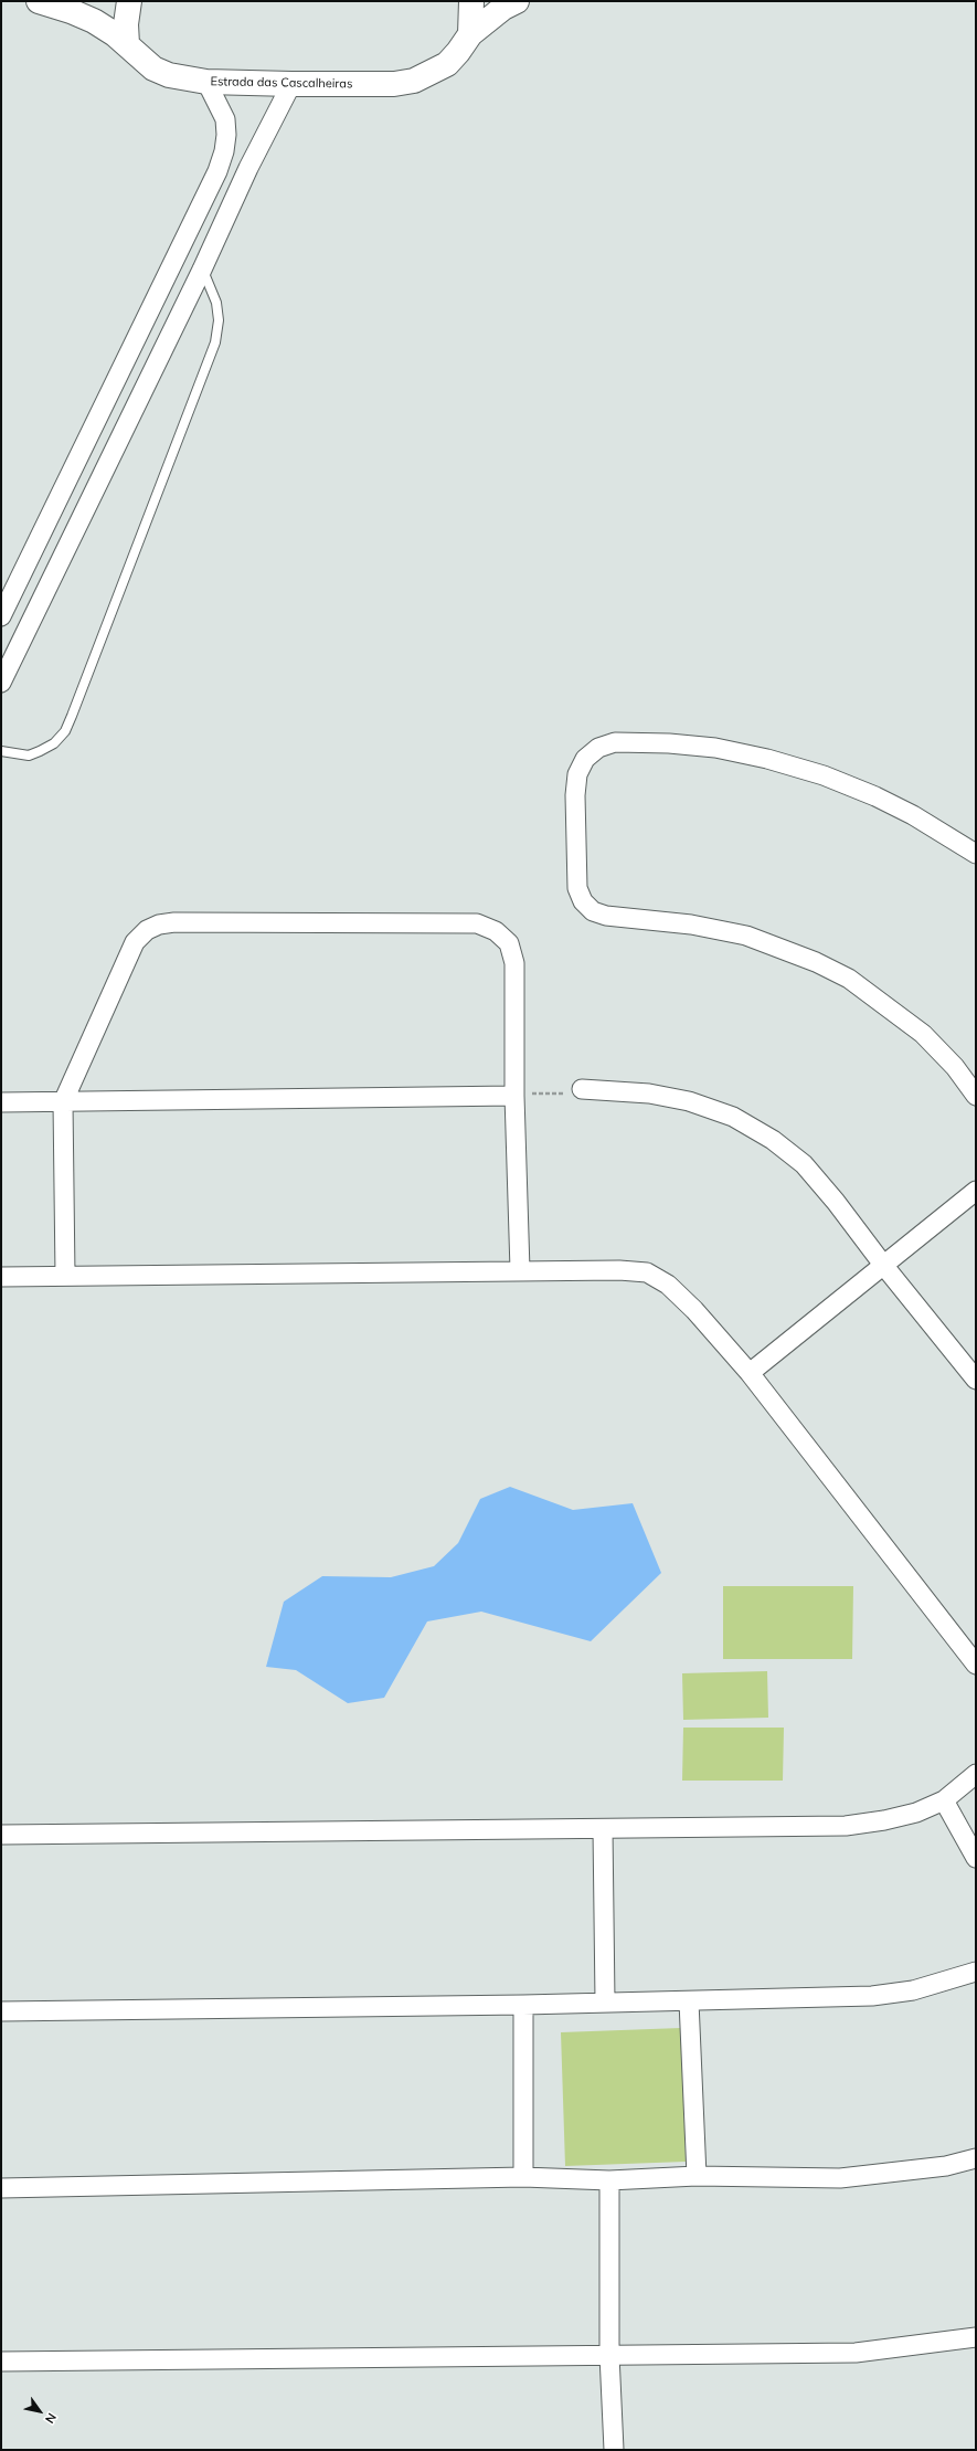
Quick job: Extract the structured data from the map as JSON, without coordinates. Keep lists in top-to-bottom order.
{
  "streets": {
    "main road": ["Estrada das Cascalheiras"]
  },
  "north": "bottom right"
}
